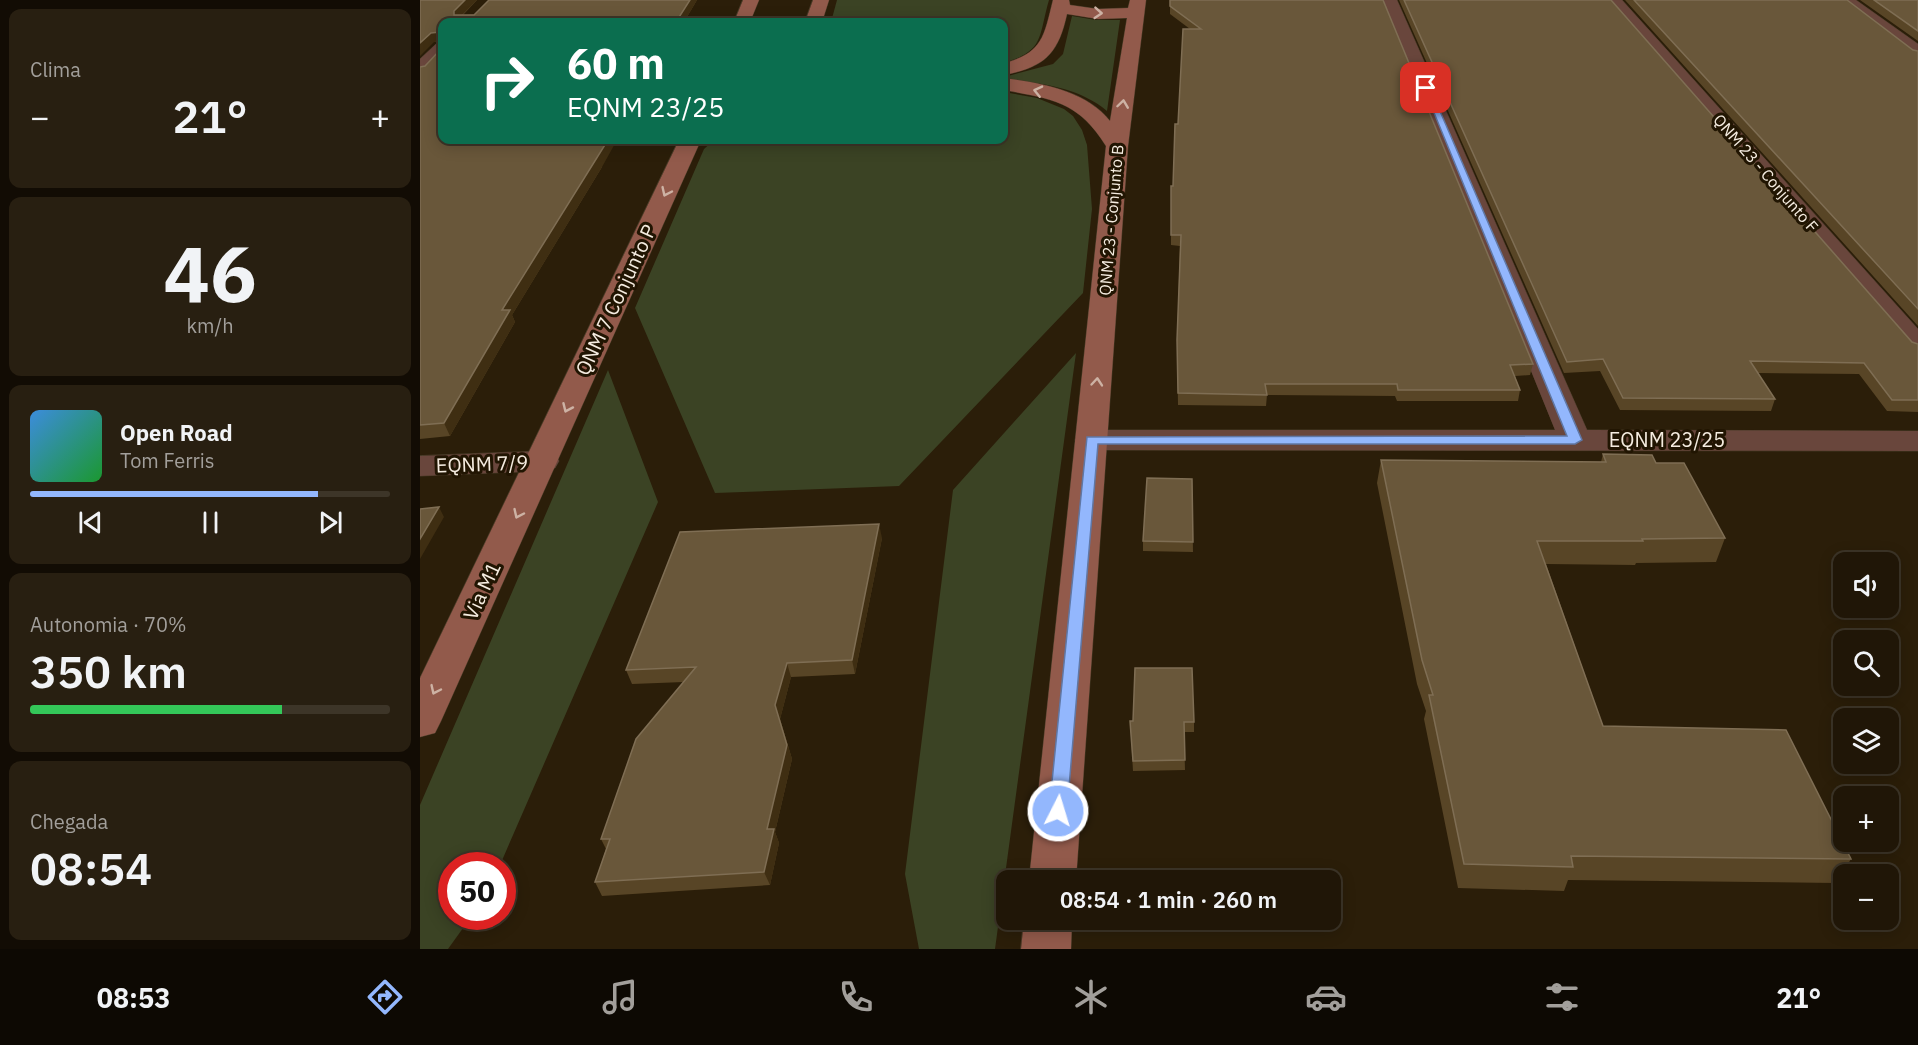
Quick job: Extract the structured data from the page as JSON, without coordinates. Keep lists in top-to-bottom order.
{
  "streets": {
    "main road": ["QNM 23 - Conjunto B", "QNM 7 Conjunto P", "Via M1"],
    "street": ["QNM 23 - Conjunto F", "EQNM 23/25", "EQNM 7/9"]
  },
  "crossings": [
    ["QNM 23 - Conjunto B", "EQNM 23/25"],
    ["QNM 7 Conjunto P", "EQNM 7/9"],
    ["QNM 7 Conjunto P", "Via M1"],
    ["EQNM 7/9", "Via M1"]
  ],
  "one_way": ["QNM 23 - Conjunto B", "QNM 7 Conjunto P", "Via M1"],
  "page": {
    "tile": [
      "Clima",
      ["46", "km/h"],
      ["Autonomia · 70%", "350 km"],
      ["Chegada", "08:54"]
    ],
    "turn": ["60 m", "EQNM 23/25"],
    "heat": ["−", "21°", "+"],
    "song": ["Open Road", "Tom Ferris"],
    "map_buttons": ["+", "−"],
    "limit": "50",
    "trip": "08:54 · 1 min · 260 m",
    "tabs": ["08:53", "21°"]
  }
}
